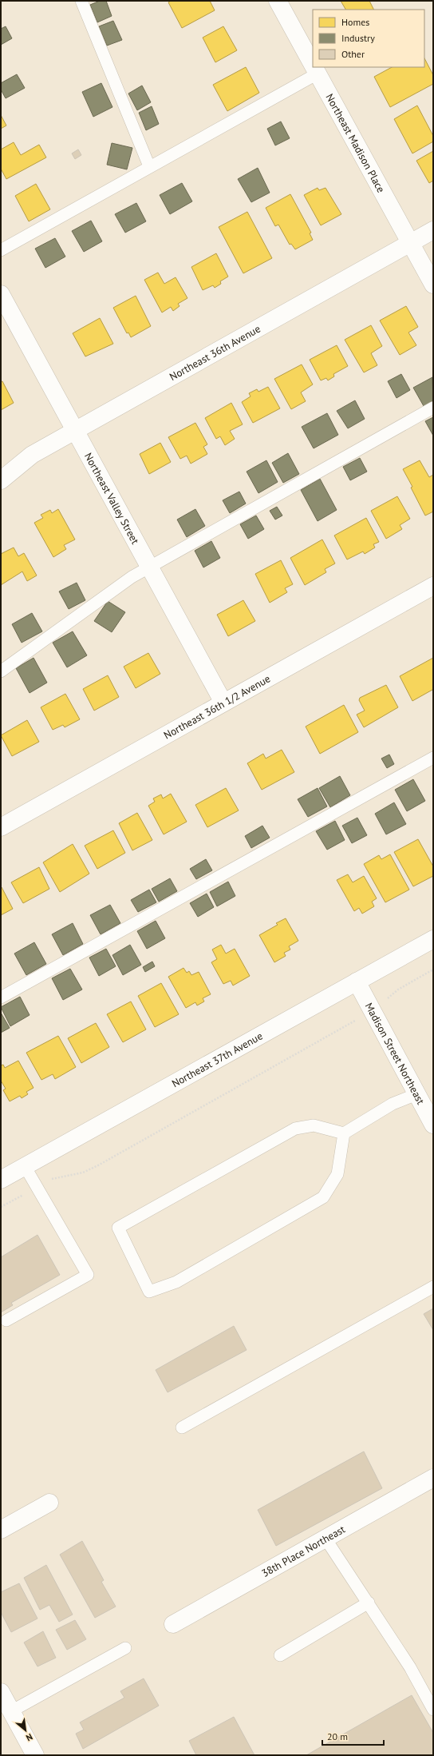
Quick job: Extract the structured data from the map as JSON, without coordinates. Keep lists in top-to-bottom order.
{
  "streets": {
    "street": [
      "Northeast Madison Place",
      "Northeast 36th Avenue",
      "Northeast Valley Street",
      "Northeast 36th 1/2 Avenue",
      "Madison Street Northeast",
      "Northeast 37th Avenue",
      "38th Place Northeast"
    ]
  },
  "crossings": [
    ["Northeast Madison Place", "Northeast 36th Avenue"],
    ["Northeast 36th Avenue", "Northeast Valley Street"],
    ["Northeast Valley Street", "Northeast 36th 1/2 Avenue"],
    ["Madison Street Northeast", "Northeast 37th Avenue"]
  ],
  "legend": ["Homes", "Industry", "Other"],
  "scale_bar": "20 m",
  "north": "bottom right"
}
